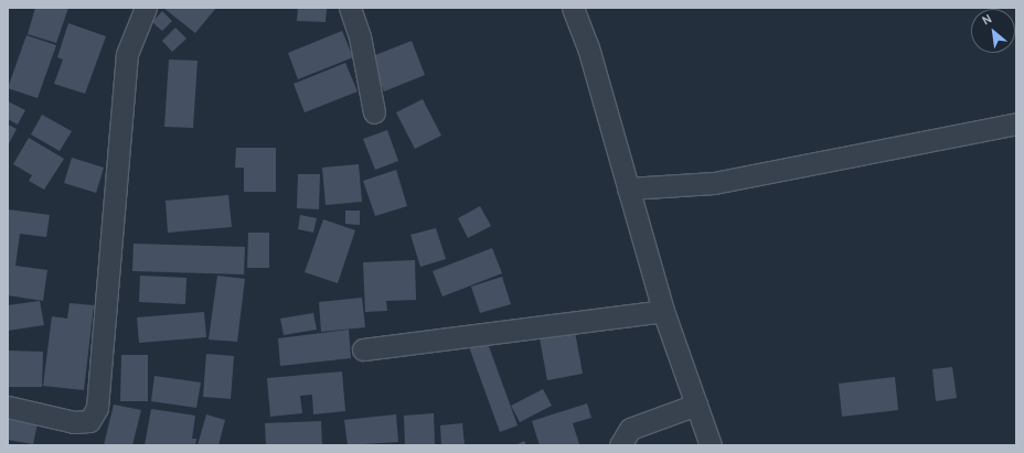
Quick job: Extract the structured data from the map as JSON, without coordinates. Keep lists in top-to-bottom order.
{
  "north": "top left"
}
